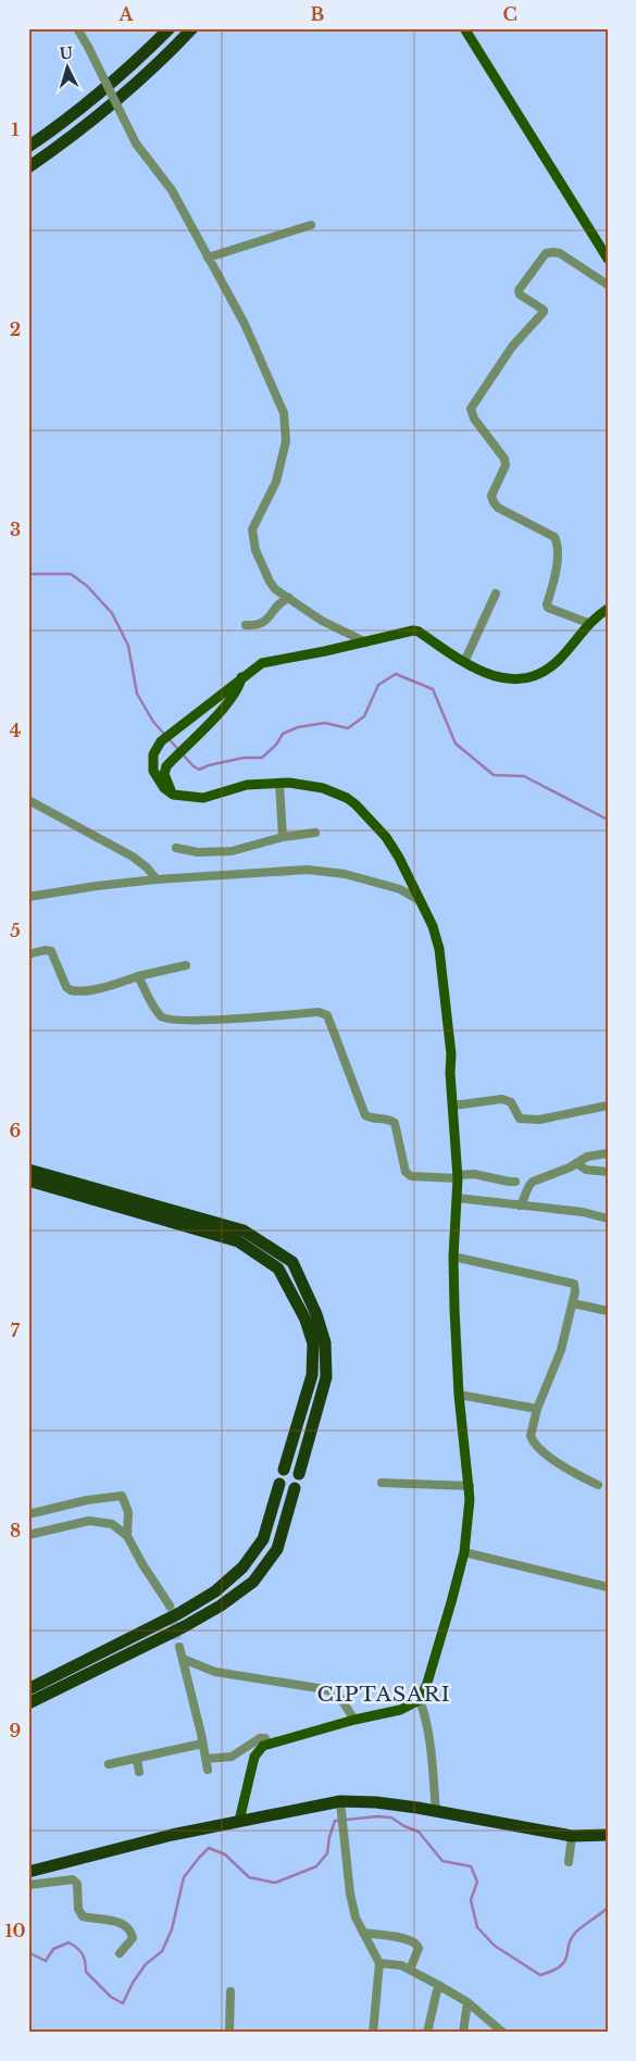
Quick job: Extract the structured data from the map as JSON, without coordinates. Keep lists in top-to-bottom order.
{
  "districts": ["CIPTASARI"],
  "north": "top",
  "grid": {
    "columns": ["A", "B", "C"],
    "rows": [
      "1",
      "2",
      "3",
      "4",
      "5",
      "6",
      "7",
      "8",
      "9",
      "10"
    ]
  }
}
